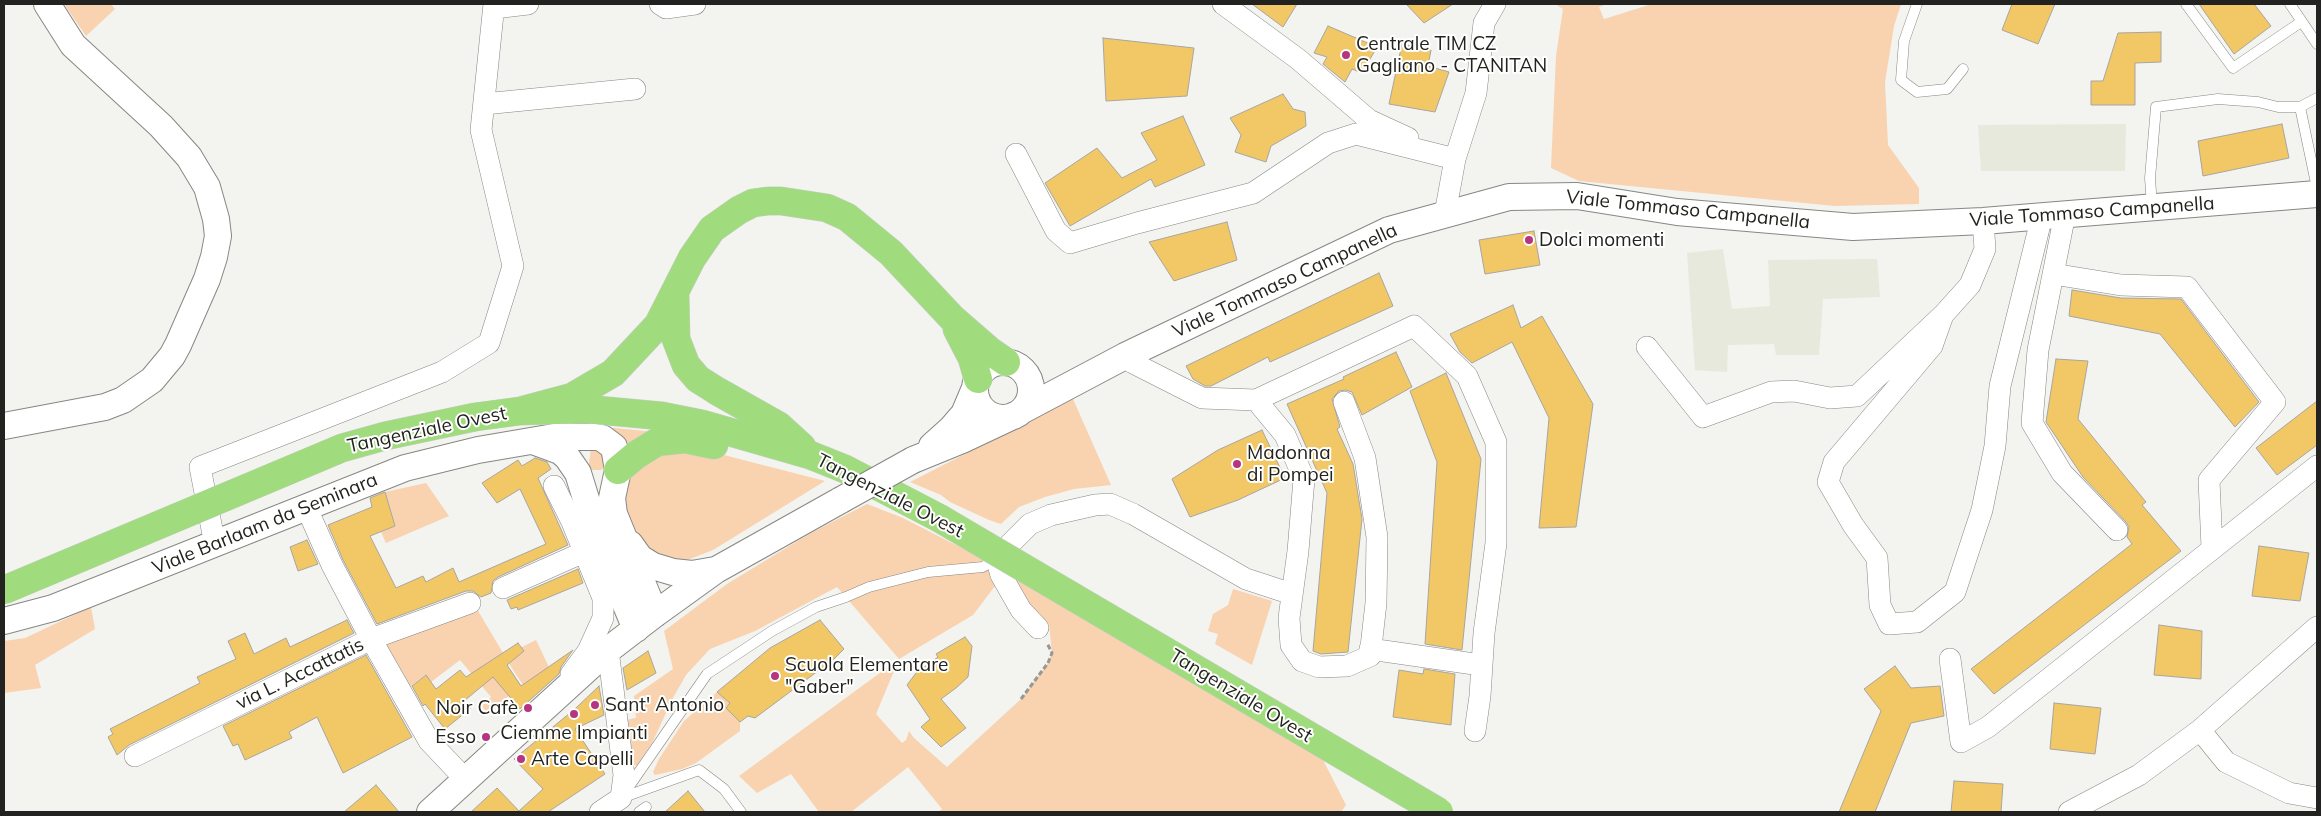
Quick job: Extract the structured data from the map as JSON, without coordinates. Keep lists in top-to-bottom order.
{
  "streets": {
    "highway": ["Tangenziale Ovest"],
    "street": ["Viale Tommaso Campanella", "Viale Barlaam da Seminara", "via L. Accattatis"]
  },
  "places": [
    "Centrale TIM CZ Gagliano - CTANITAN",
    "Dolci momenti",
    "Madonna di Pompei",
    "Scuola Elementare \"Gaber\"",
    "Sant' Antonio",
    "Noir Cafè",
    "Ciemme Impianti",
    "Esso",
    "Arte Capelli"
  ]
}
